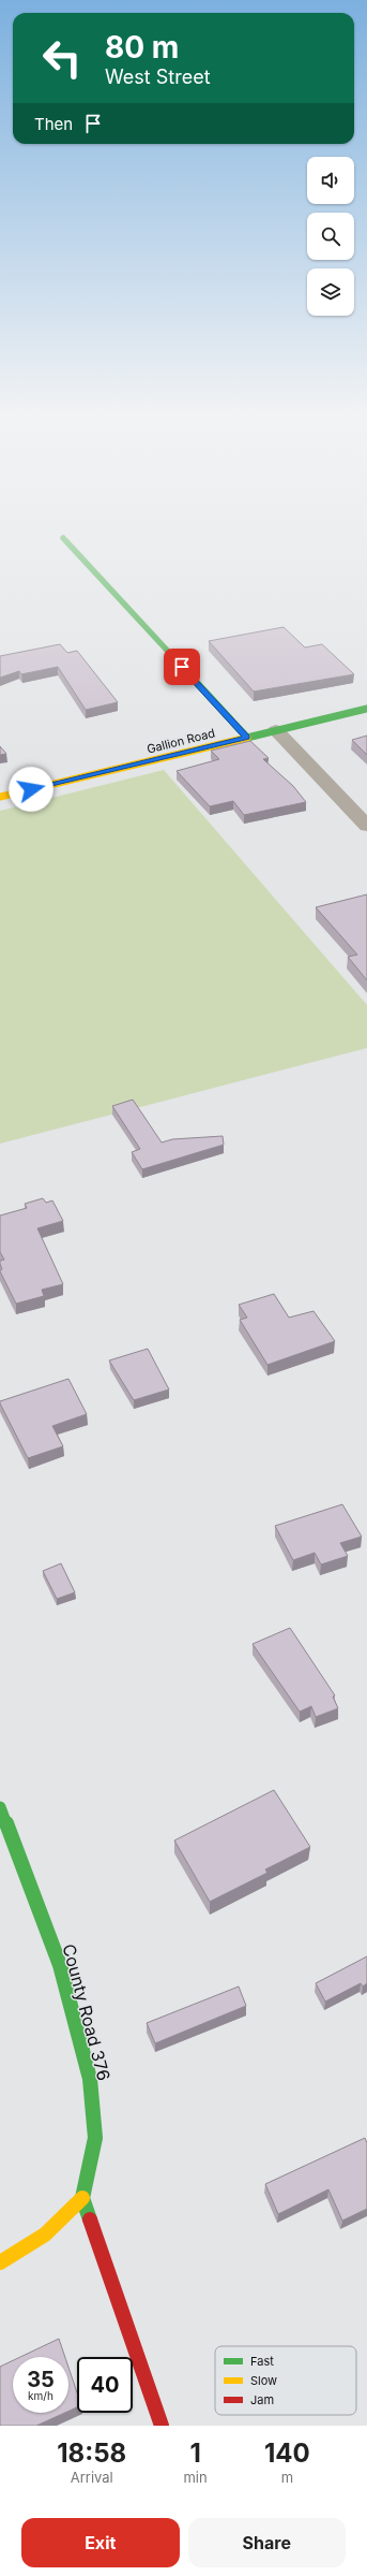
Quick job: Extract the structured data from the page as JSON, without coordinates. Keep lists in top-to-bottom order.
{
  "streets": {
    "street": ["Gallion Road", "County Road 376"]
  },
  "legend": ["Fast", "Slow", "Jam"],
  "page": {
    "turn": ["80 m", "West Street"],
    "then": "Then",
    "speed": "35 km/h",
    "limit": "40",
    "eta": [
      "18:58",
      "Arrival",
      "1",
      "min",
      "140",
      "m"
    ],
    "buttons": ["Exit", "Share"]
  }
}
